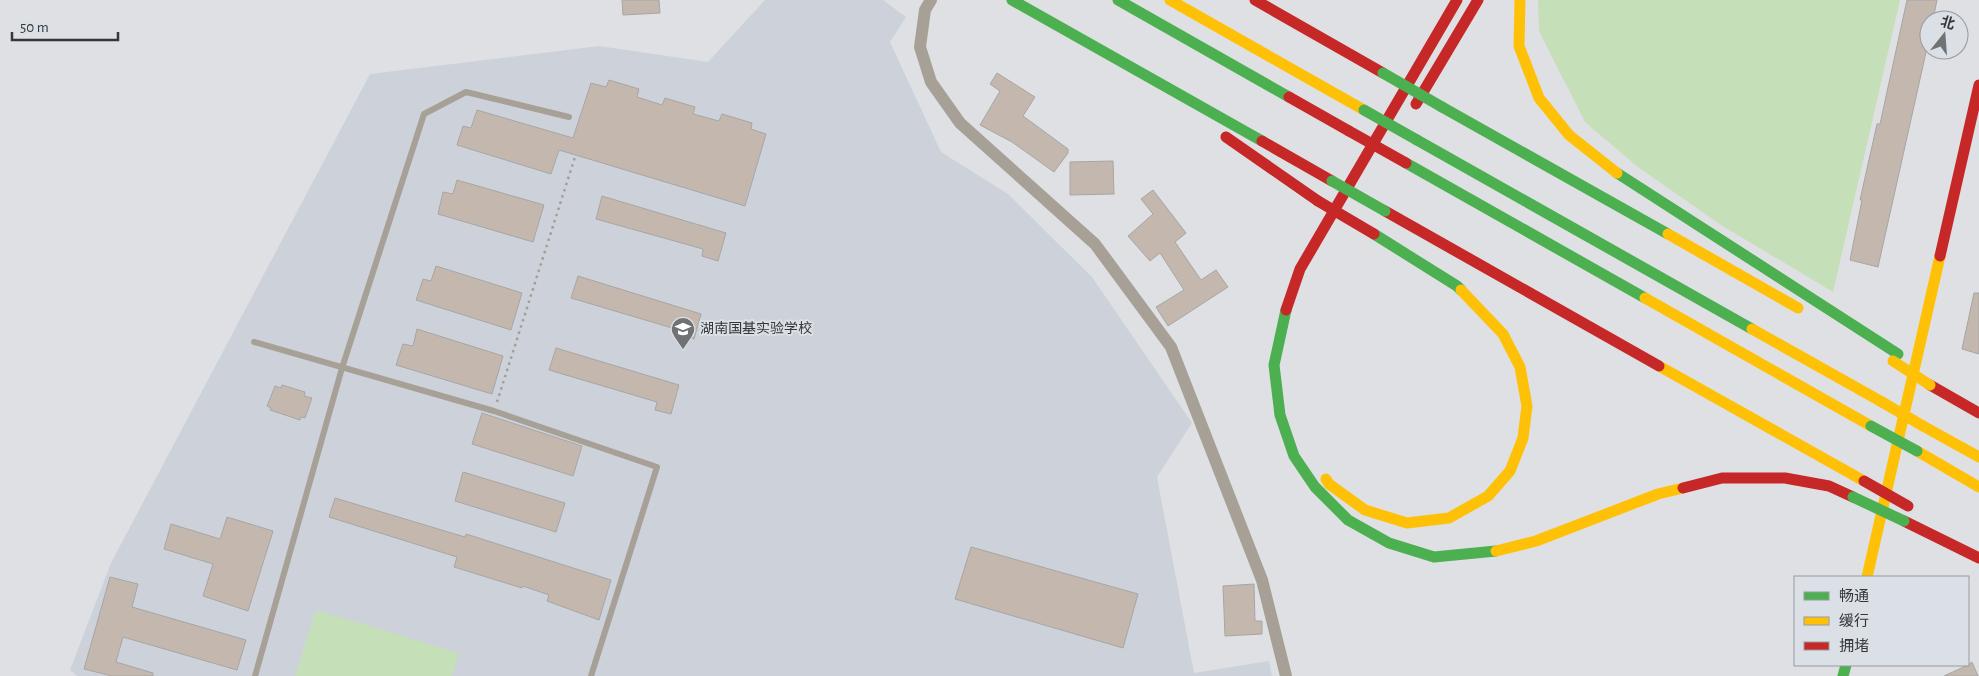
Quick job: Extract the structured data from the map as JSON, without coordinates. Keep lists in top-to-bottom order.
{
  "places": {
    "school or university": ["湖南国基实验学校"]
  },
  "legend": ["畅通", "缓行", "拥堵"],
  "scale_bar": "50 m",
  "north": "top"
}
